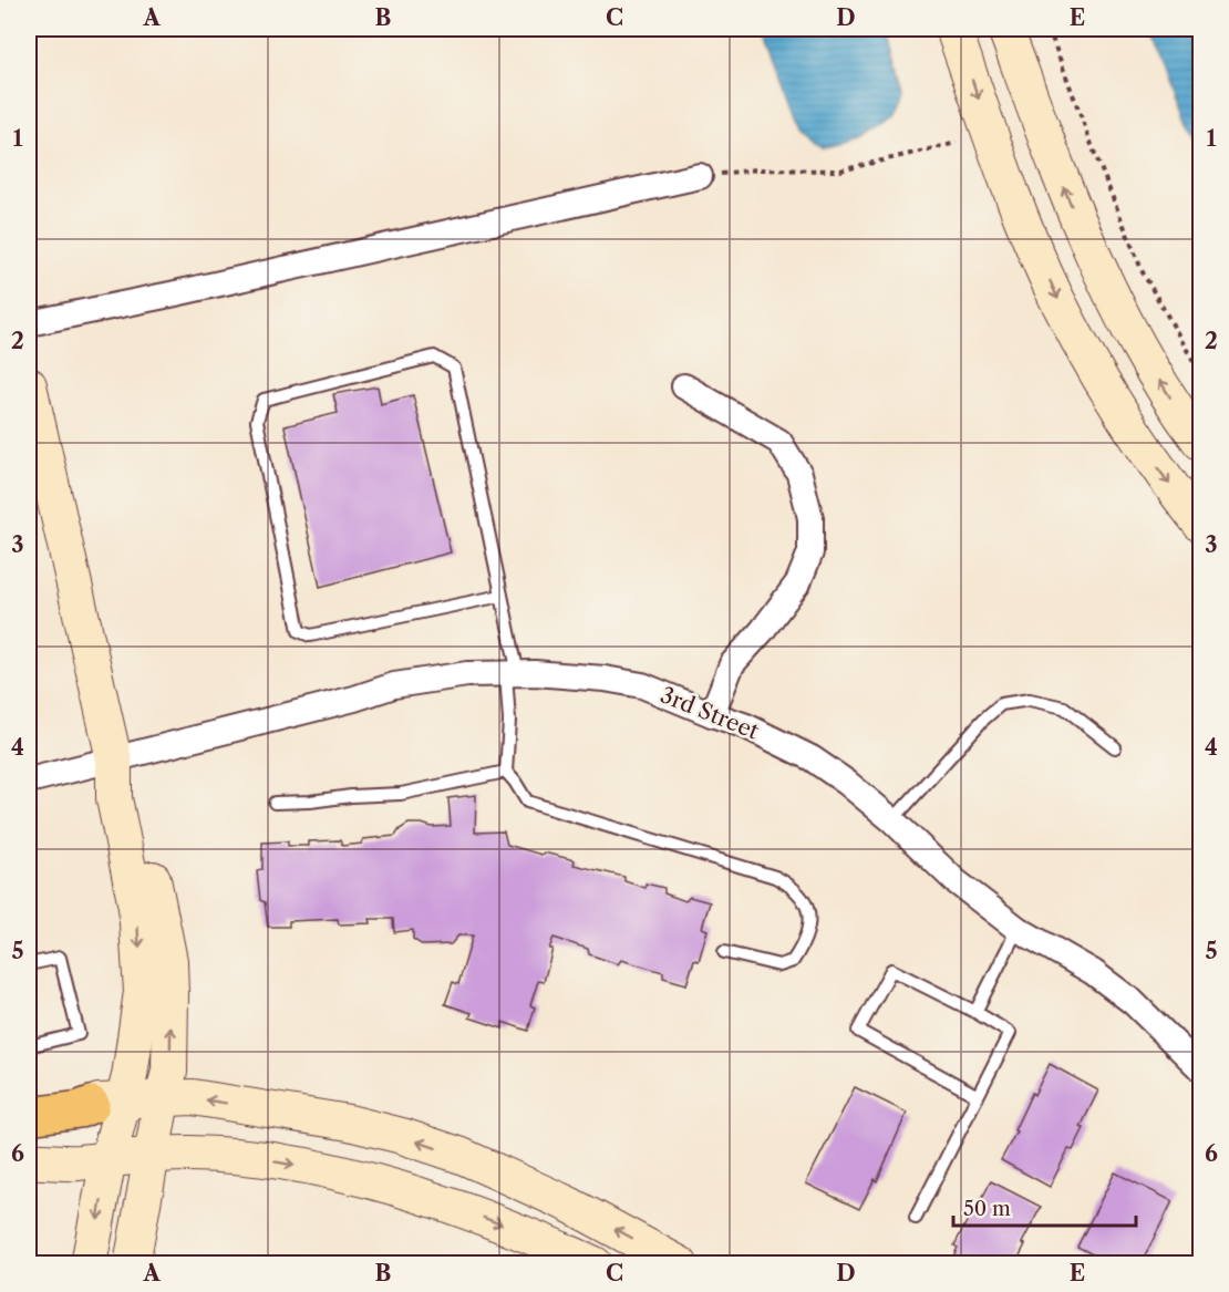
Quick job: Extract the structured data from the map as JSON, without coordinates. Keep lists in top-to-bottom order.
{
  "streets": {
    "street": ["3rd Street"]
  },
  "scale_bar": "50 m",
  "grid": {
    "columns": [
      "A",
      "B",
      "C",
      "D",
      "E"
    ],
    "rows": [
      "1",
      "2",
      "3",
      "4",
      "5",
      "6"
    ]
  }
}
